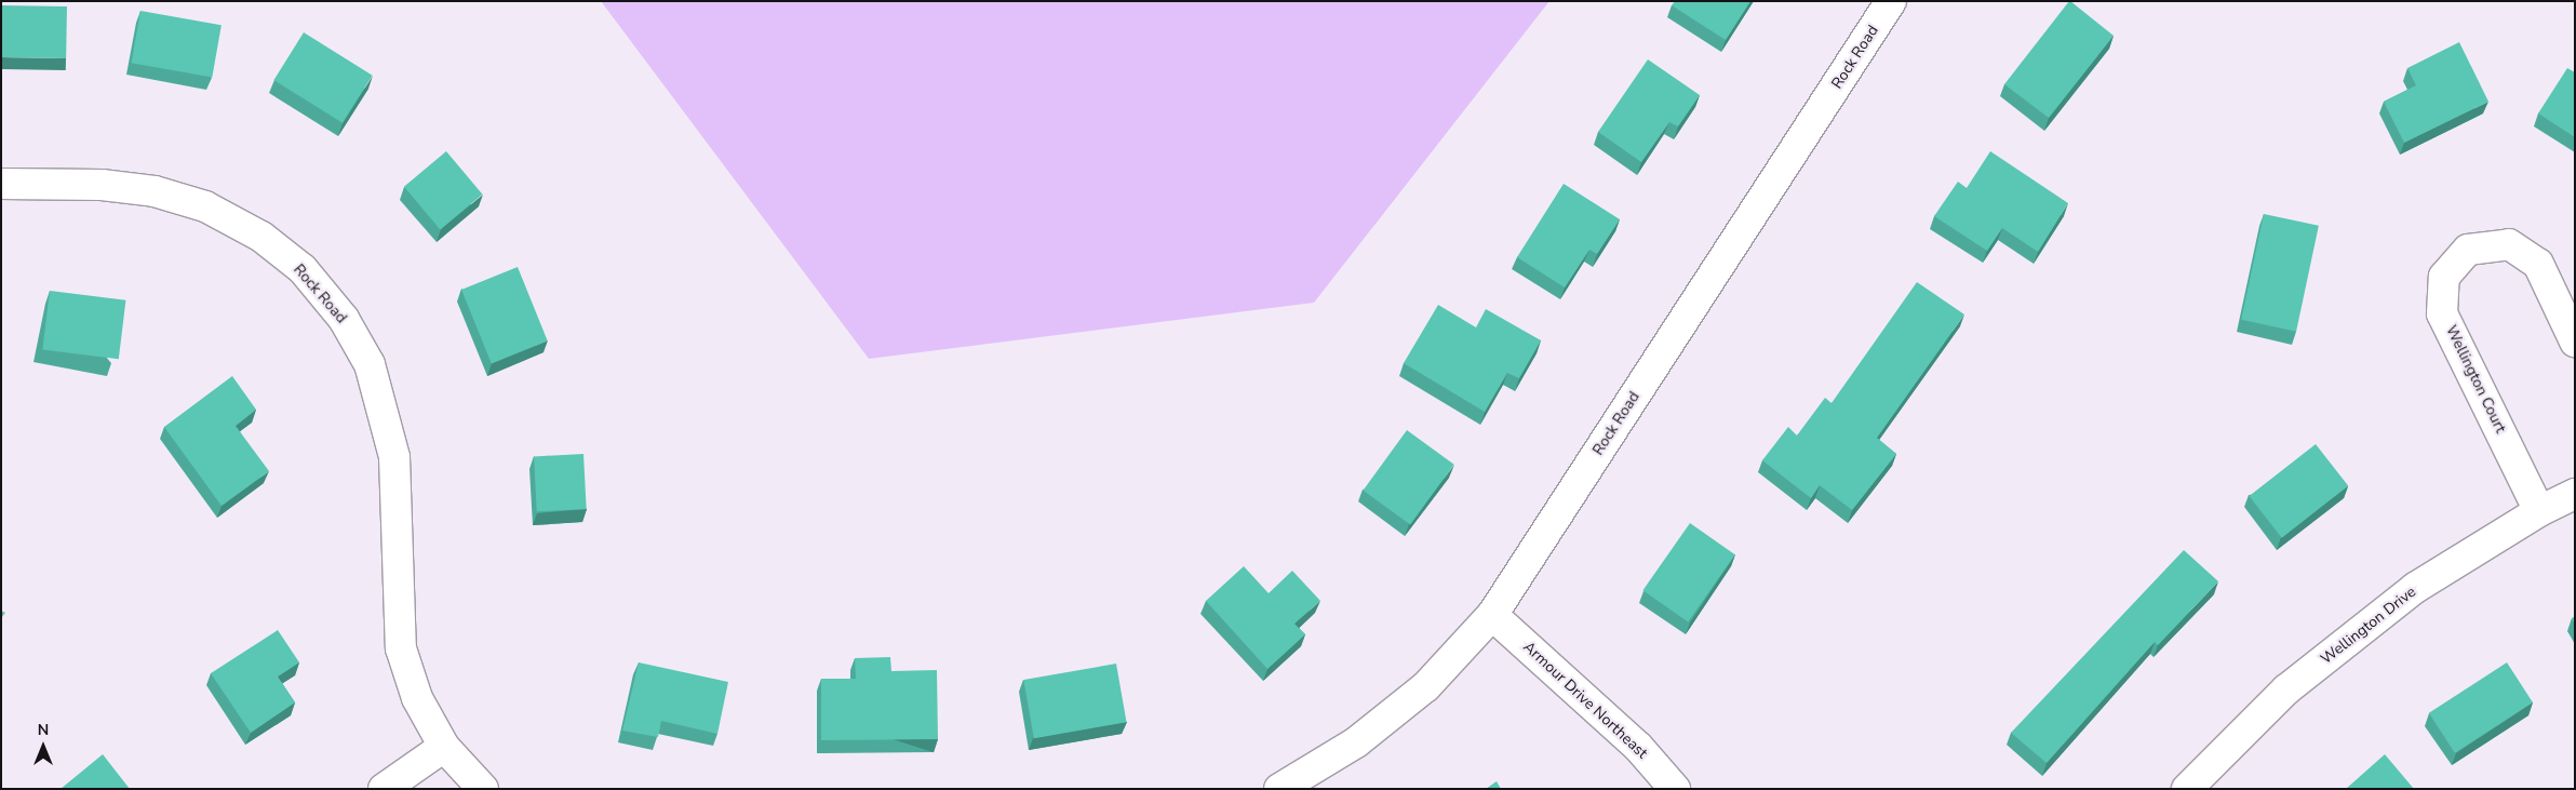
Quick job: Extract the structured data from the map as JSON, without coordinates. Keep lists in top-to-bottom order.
{
  "streets": {
    "street": [
      "Rock Road",
      "Wellington Court",
      "Wellington Drive",
      "Armour Drive Northeast"
    ]
  },
  "crossings": [
    ["Rock Road", "Armour Drive Northeast"],
    ["Wellington Court", "Wellington Drive"]
  ],
  "north": "top"
}
